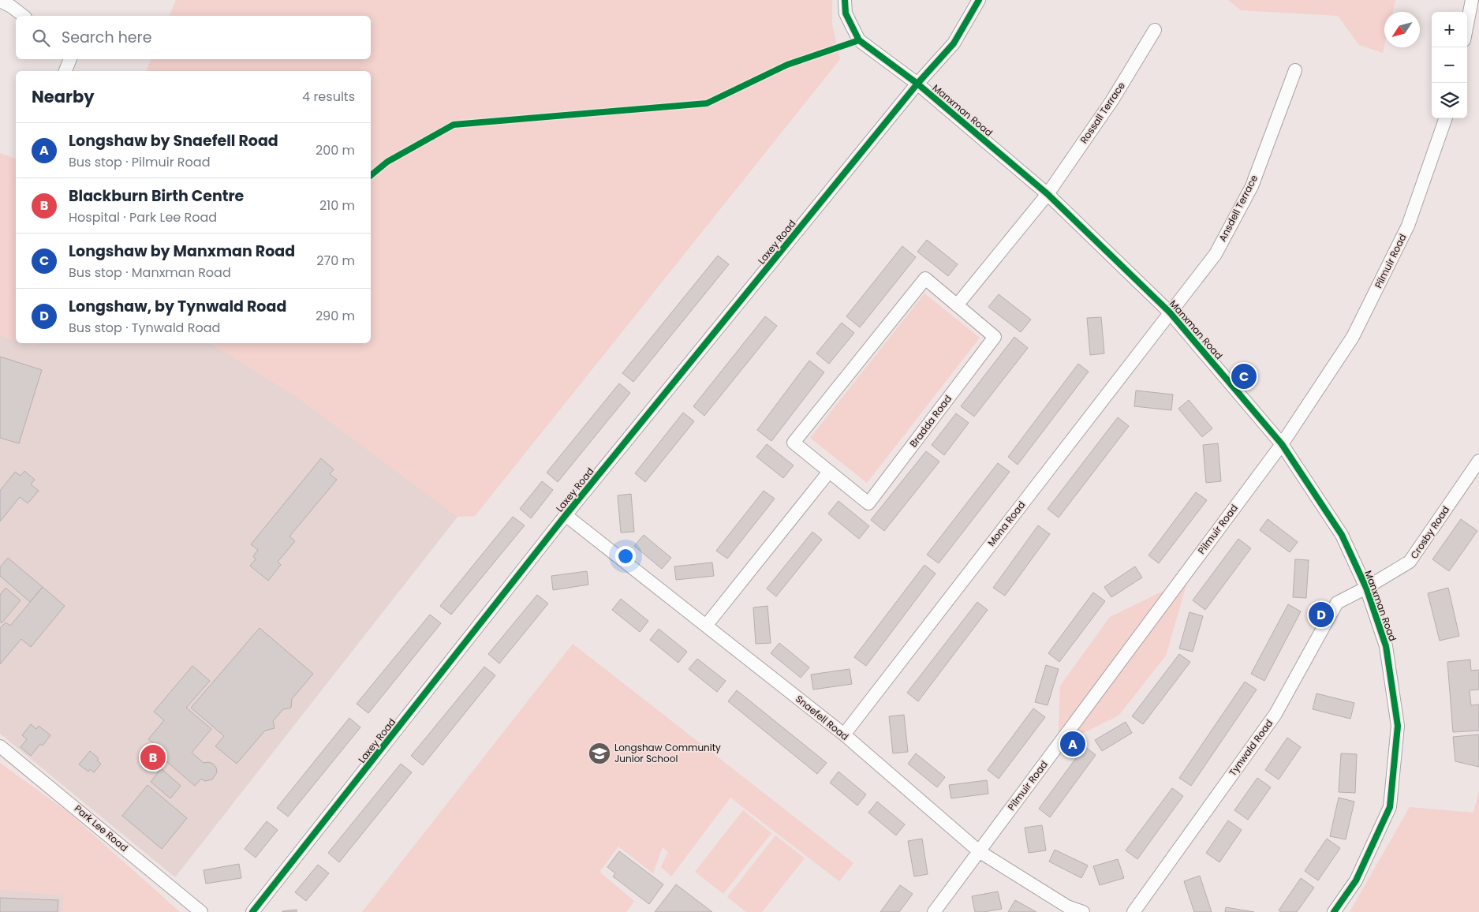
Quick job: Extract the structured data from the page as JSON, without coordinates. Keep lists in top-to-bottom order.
{
  "streets": {
    "street": [
      "Manxman Road",
      "Rossall Terrace",
      "Ansdell Terrace",
      "Laxey Road",
      "Pilmuir Road",
      "Bradda Road",
      "Mona Road",
      "Crosby Road",
      "Snaefell Road",
      "Tynwald Road",
      "Park Lee Road"
    ]
  },
  "crossings": [
    ["Manxman Road", "Rossall Terrace"],
    ["Manxman Road", "Ansdell Terrace"],
    ["Manxman Road", "Laxey Road"],
    ["Manxman Road", "Pilmuir Road"],
    ["Manxman Road", "Mona Road"],
    ["Manxman Road", "Crosby Road"],
    ["Manxman Road", "Tynwald Road"],
    ["Ansdell Terrace", "Mona Road"],
    ["Laxey Road", "Snaefell Road"],
    ["Pilmuir Road", "Snaefell Road"],
    ["Mona Road", "Snaefell Road"],
    ["Crosby Road", "Tynwald Road"]
  ],
  "places": {
    "school or university": ["Longshaw Community Junior School"]
  },
  "north": "bottom left",
  "page": {
    "map_buttons": ["+", "−"],
    "search": "Search here",
    "heading": ["Nearby", "4 results"],
    "list": [
      {
        "mark": "A",
        "name": "Longshaw by Snaefell Road",
        "note": "Bus stop · Pilmuir Road",
        "value": "200 m"
      },
      {
        "mark": "B",
        "name": "Blackburn Birth Centre",
        "note": "Hospital · Park Lee Road",
        "value": "210 m"
      },
      {
        "mark": "C",
        "name": "Longshaw by Manxman Road",
        "note": "Bus stop · Manxman Road",
        "value": "270 m"
      },
      {
        "mark": "D",
        "name": "Longshaw, by Tynwald Road",
        "note": "Bus stop · Tynwald Road",
        "value": "290 m"
      }
    ],
    "pins": [
      "C",
      "D",
      "A",
      "B"
    ]
  }
}
